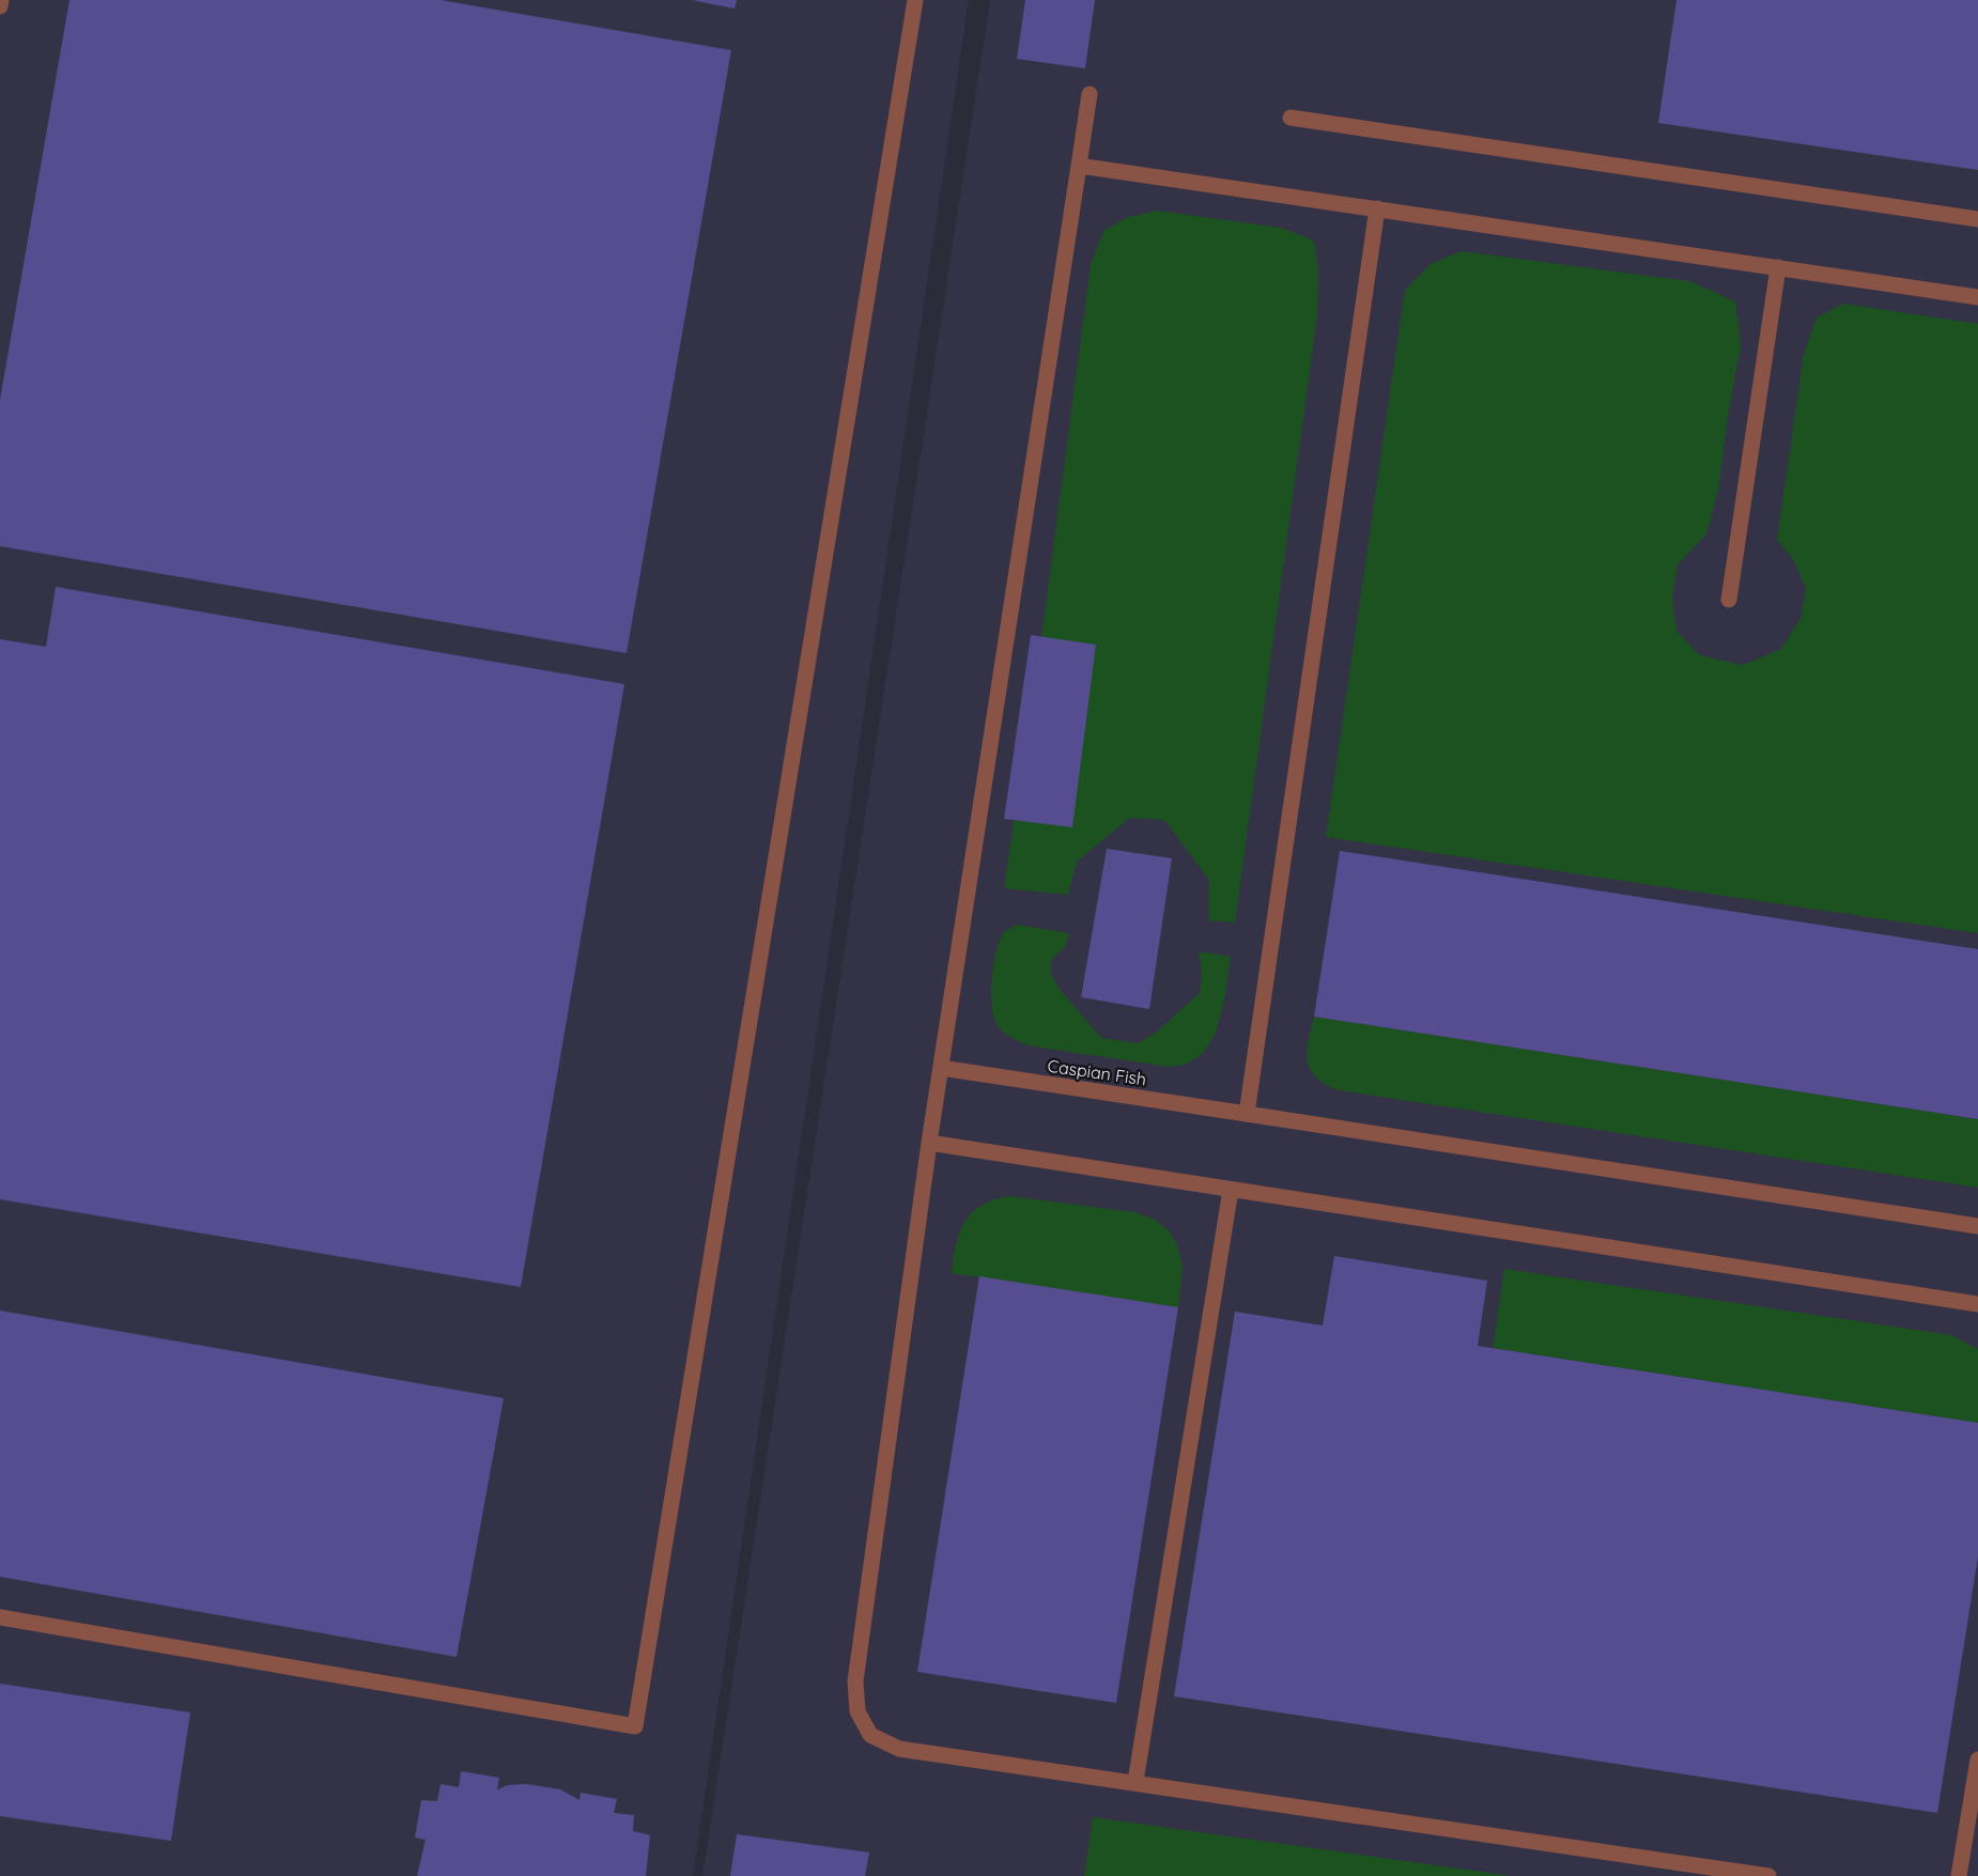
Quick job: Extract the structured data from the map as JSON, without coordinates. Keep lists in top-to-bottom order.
{
  "streets": {
    "street": ["Caspian Fish"]
  }
}
